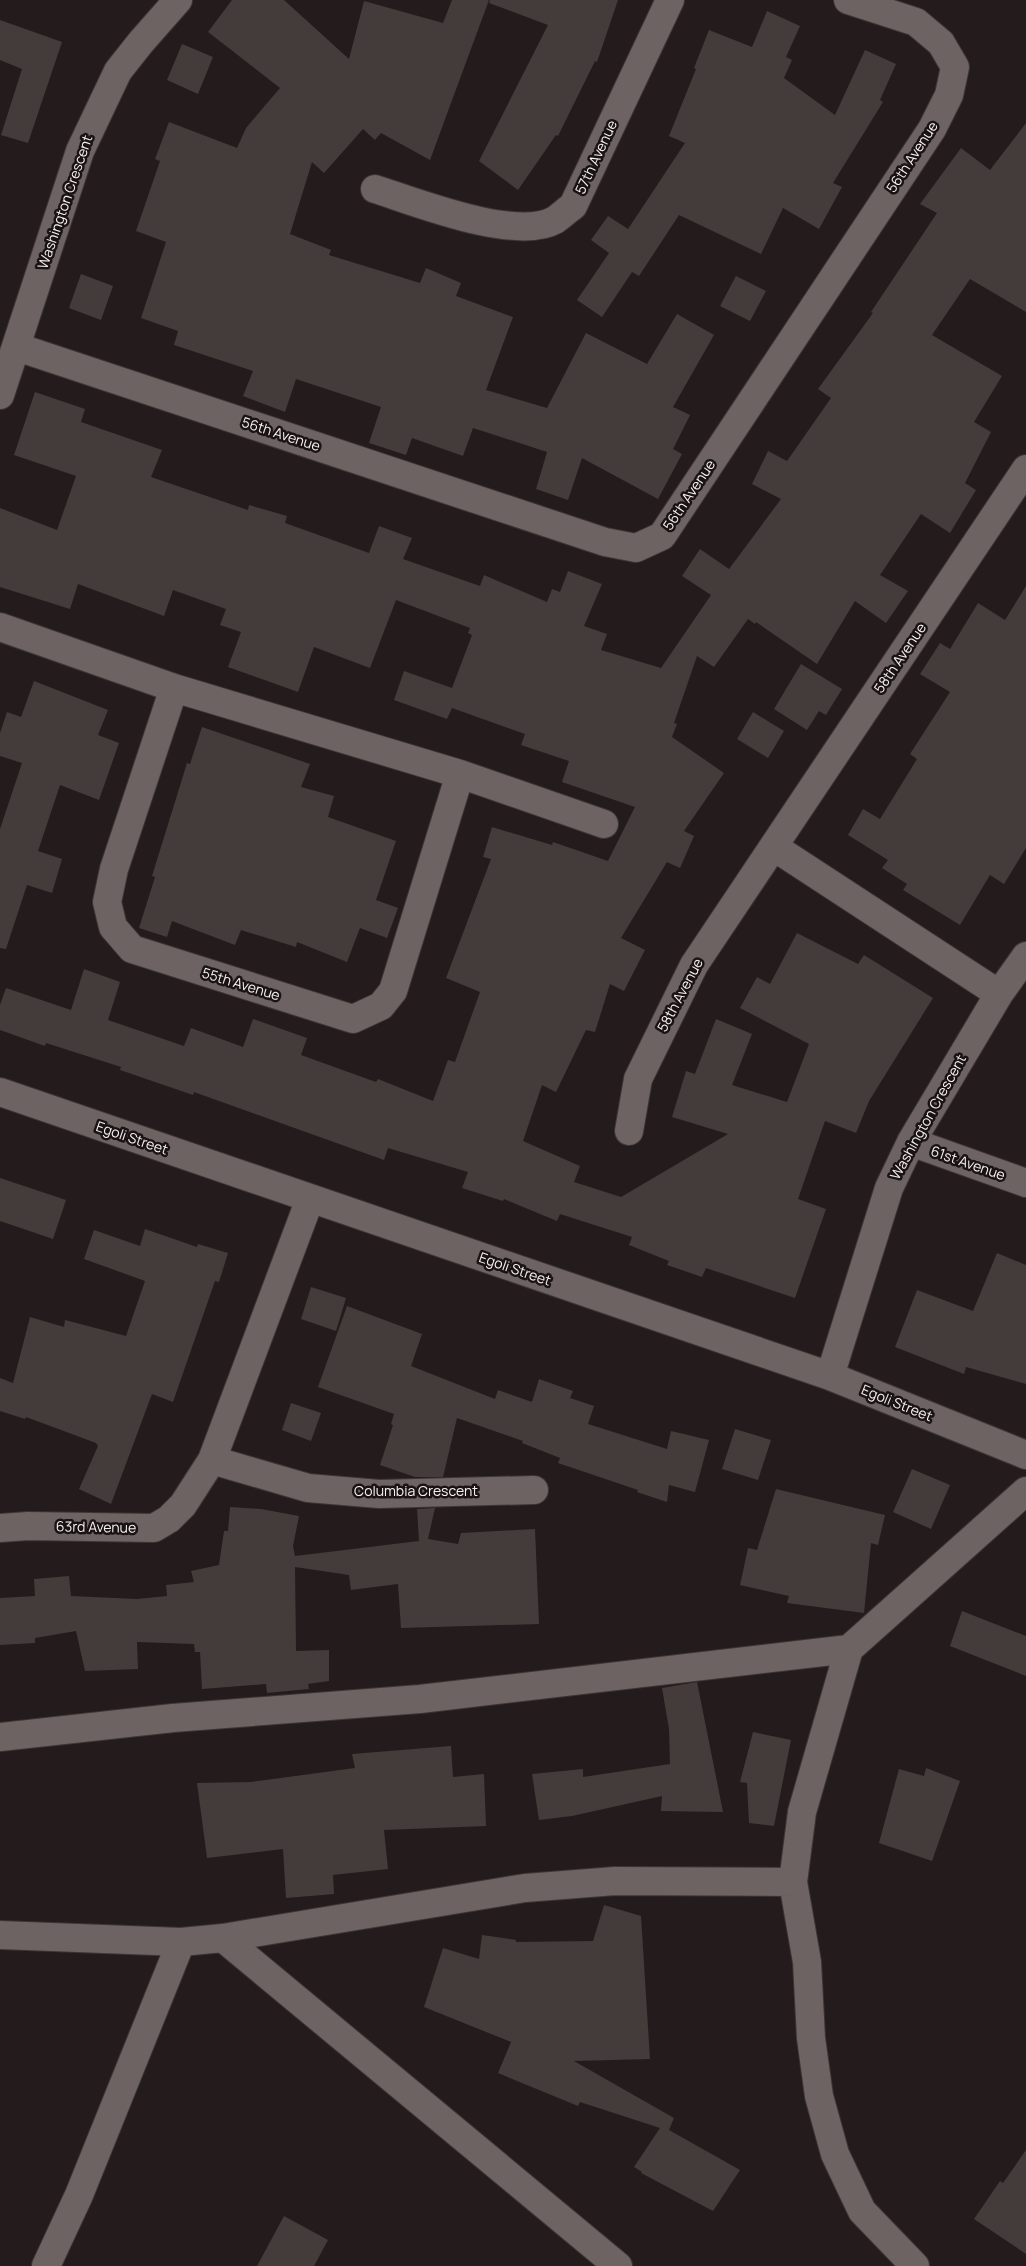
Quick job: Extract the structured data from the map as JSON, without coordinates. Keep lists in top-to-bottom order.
{
  "streets": {
    "street": [
      "57th Avenue",
      "56th Avenue",
      "Washington Crescent",
      "58th Avenue",
      "55th Avenue",
      "Egoli Street",
      "61st Avenue",
      "Columbia Crescent",
      "63rd Avenue"
    ]
  },
  "crossings": [
    ["56th Avenue", "Washington Crescent"],
    ["Washington Crescent", "Egoli Street"],
    ["Washington Crescent", "61st Avenue"],
    ["Columbia Crescent", "63rd Avenue"]
  ]
}
